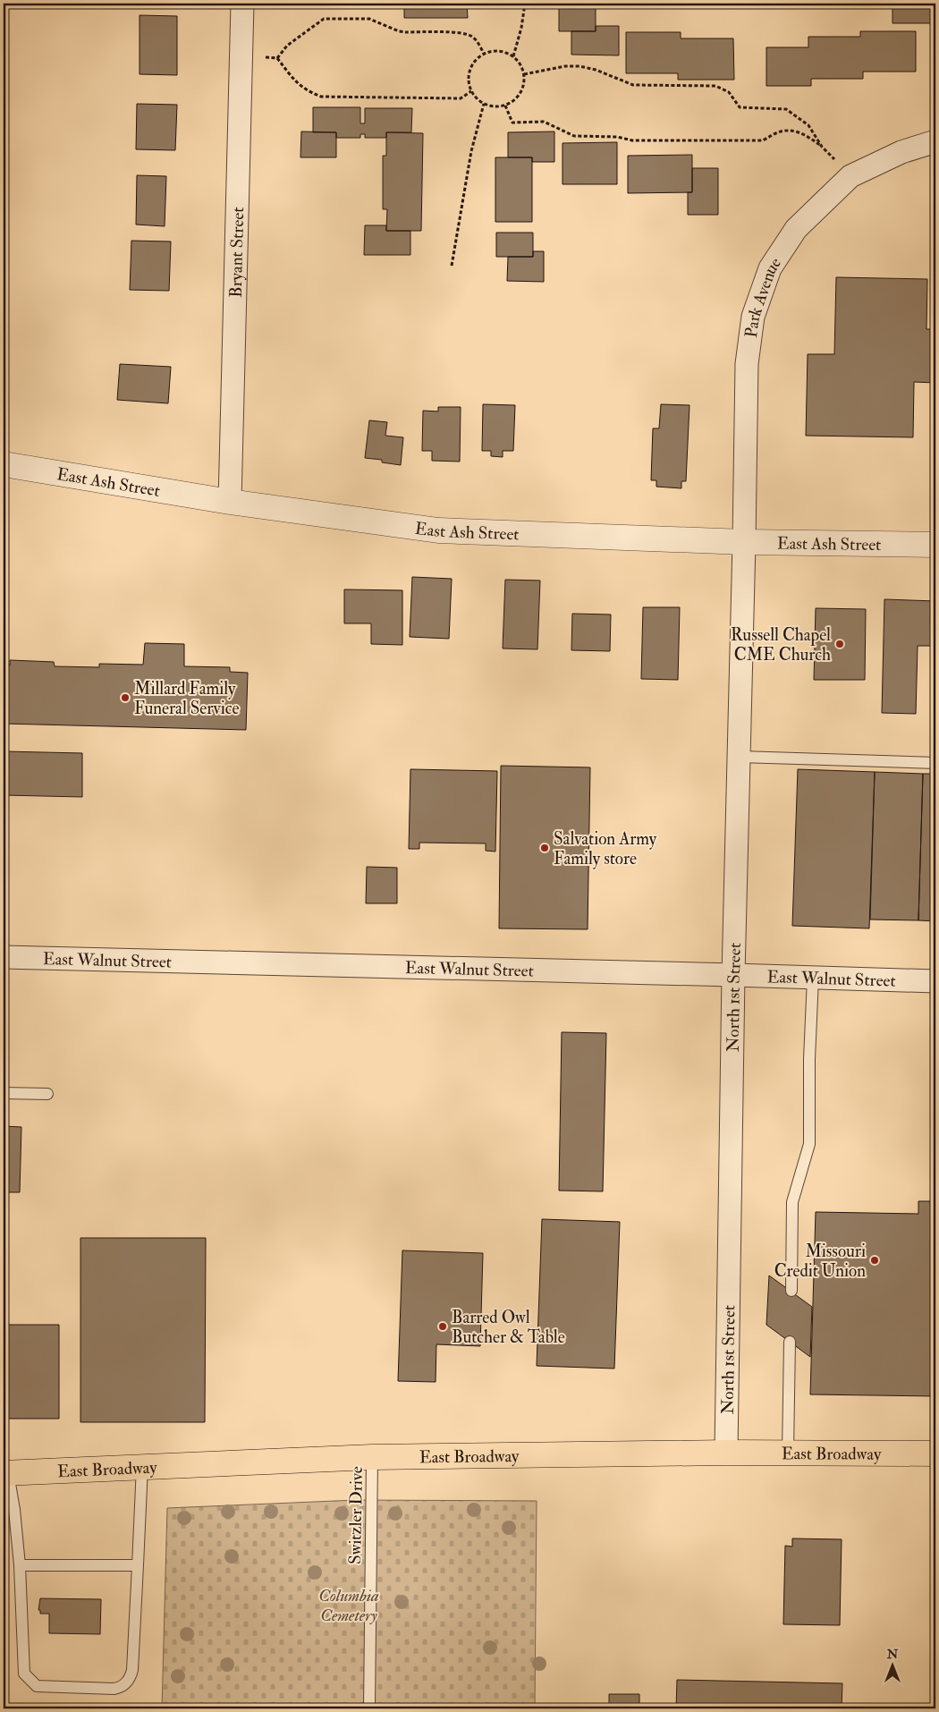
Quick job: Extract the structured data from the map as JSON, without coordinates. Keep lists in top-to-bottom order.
{
  "streets": {
    "main road": ["East Broadway"],
    "street": [
      "Bryant Street",
      "Park Avenue",
      "East Ash Street",
      "East Walnut Street",
      "North 1st Street"
    ],
    "lane": ["Switzler Drive"]
  },
  "crossings": [
    ["Bryant Street", "East Ash Street"],
    ["Park Avenue", "East Ash Street"],
    ["Park Avenue", "North 1st Street"],
    ["East Ash Street", "North 1st Street"],
    ["East Walnut Street", "North 1st Street"],
    ["North 1st Street", "East Broadway"],
    ["East Broadway", "Switzler Drive"]
  ],
  "parks": ["Columbia Cemetery"],
  "places": [
    "Russell Chapel CME Church",
    "Millard Family Funeral Service",
    "Salvation Army Family store",
    "Missouri Credit Union",
    "Barred Owl Butcher & Table"
  ],
  "north": "top"
}
